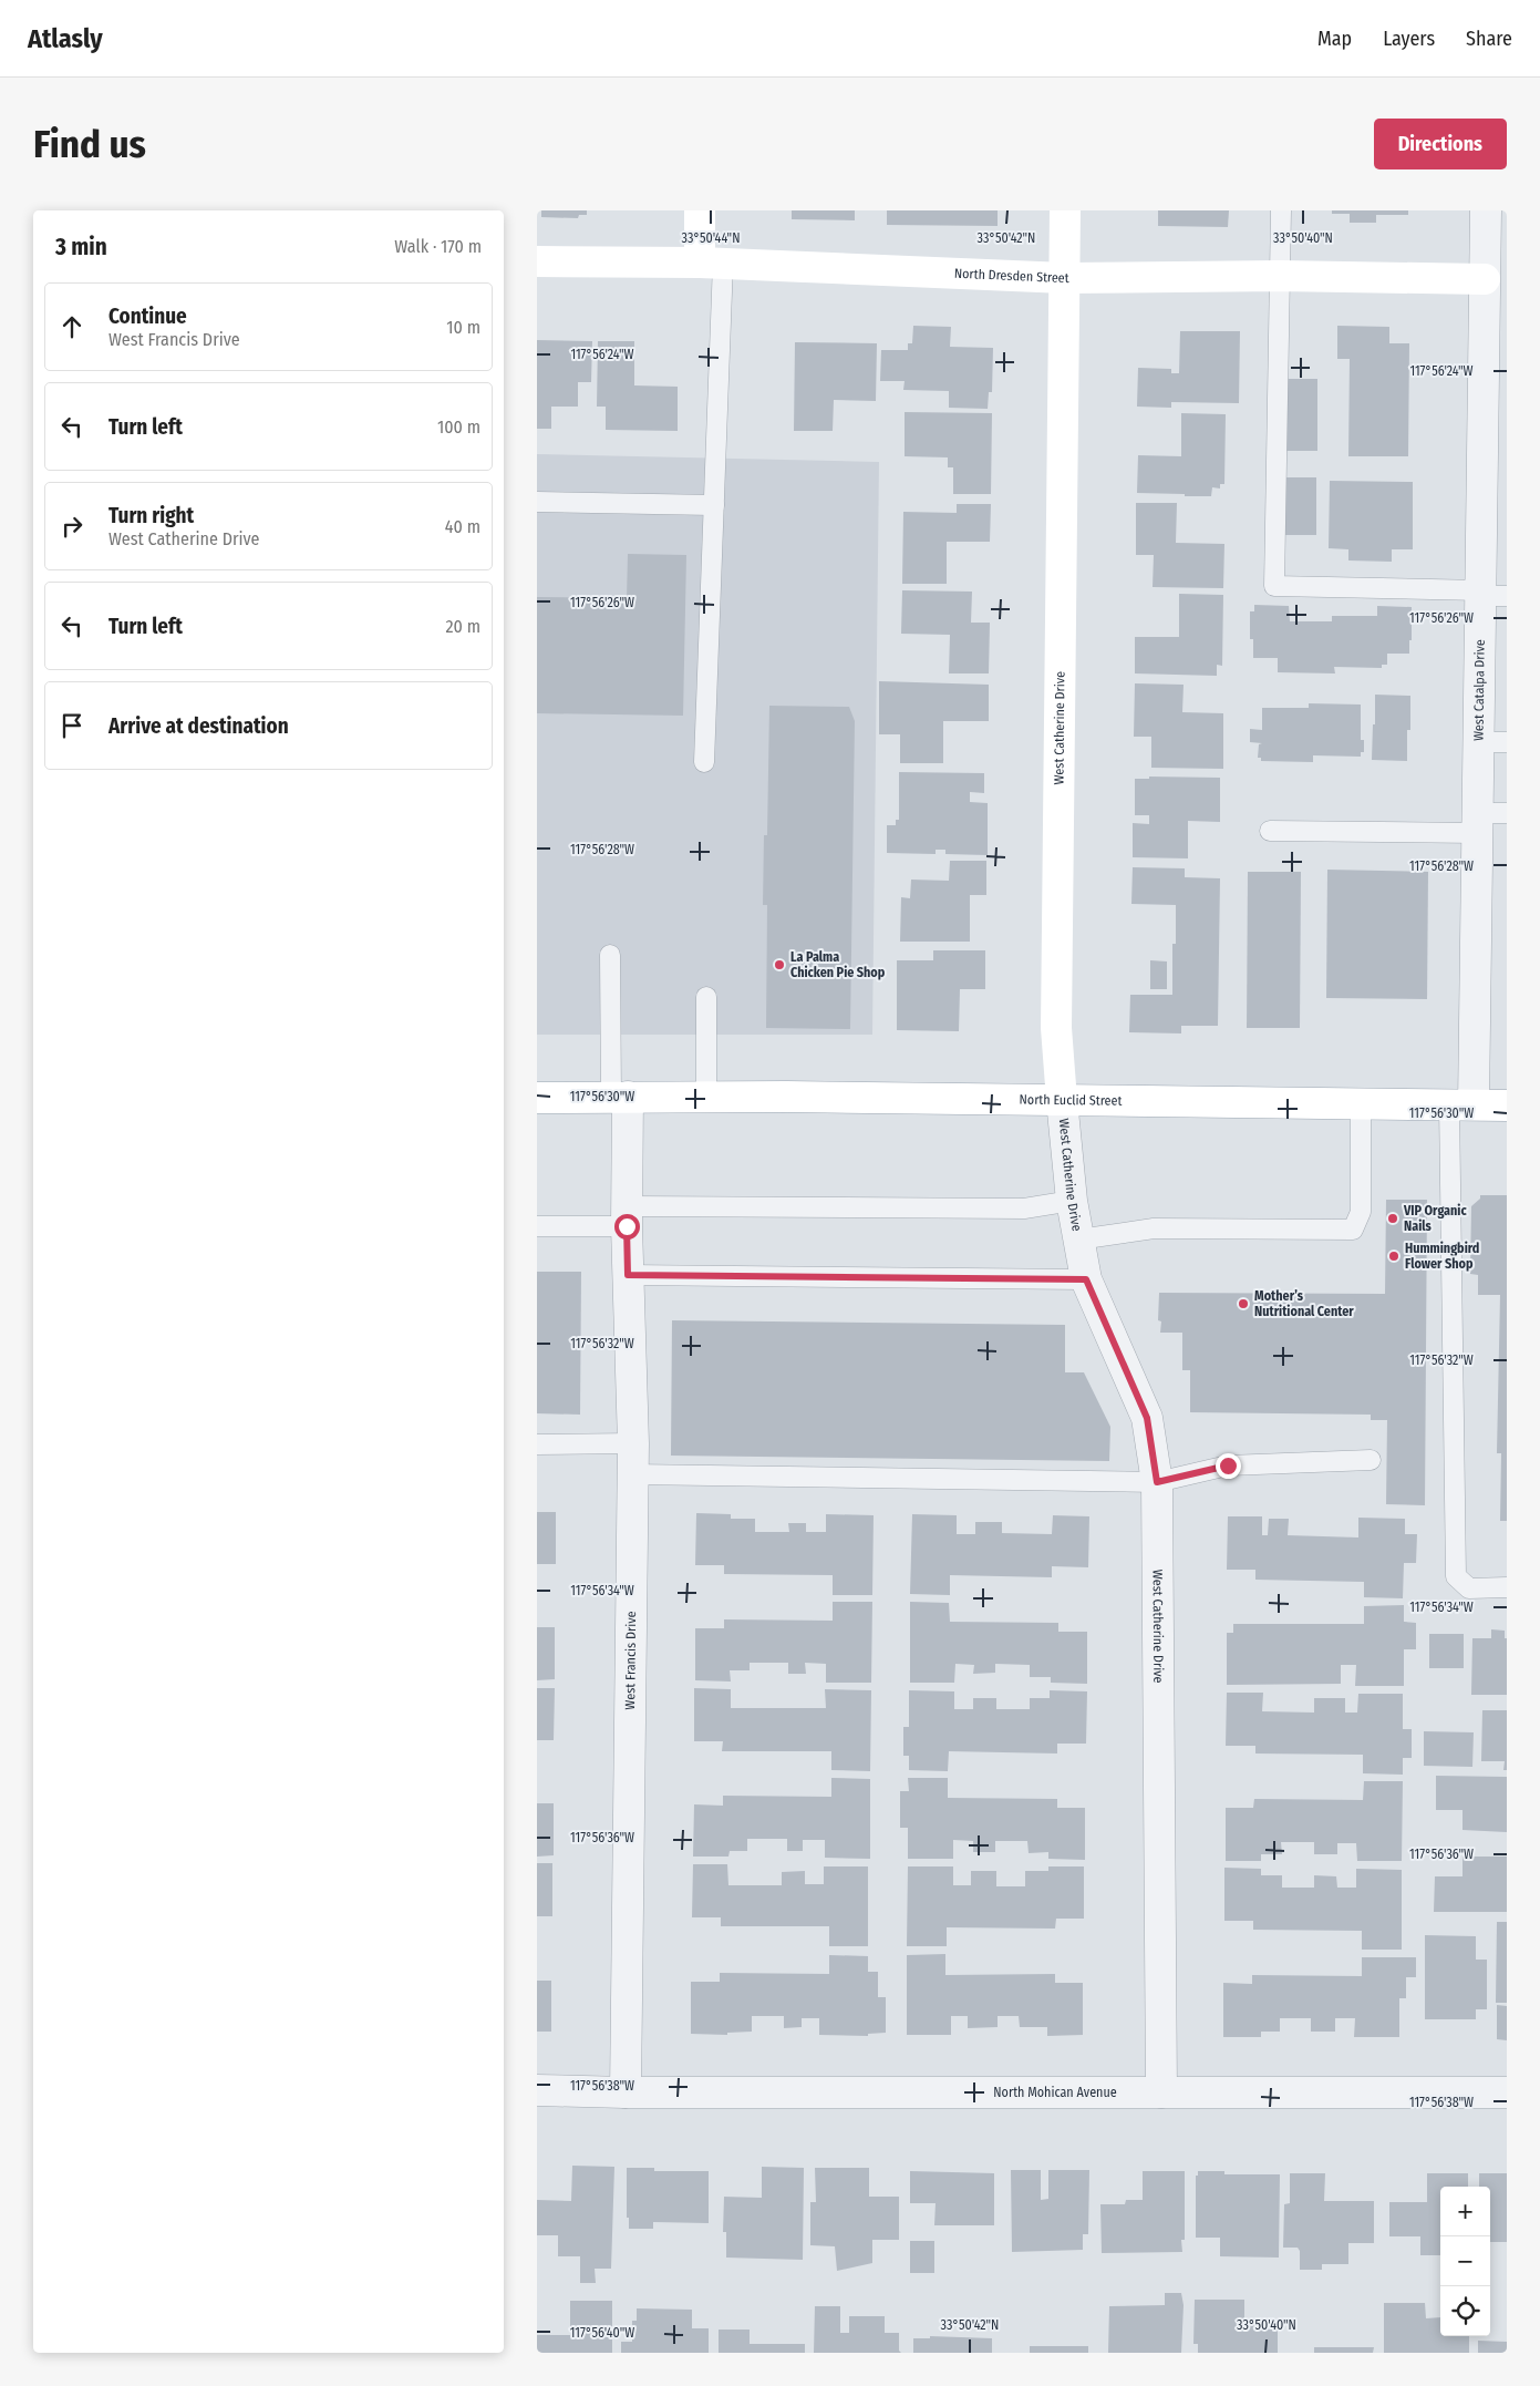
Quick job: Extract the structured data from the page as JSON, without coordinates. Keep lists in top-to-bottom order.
{
  "streets": {
    "street": [
      "North Dresden Street",
      "West Catalpa Drive",
      "West Catherine Drive",
      "North Euclid Street",
      "West Francis Drive",
      "North Mohican Avenue"
    ]
  },
  "crossings": [
    ["North Dresden Street", "West Catalpa Drive"],
    ["North Dresden Street", "West Catherine Drive"],
    ["West Catalpa Drive", "North Euclid Street"],
    ["West Catherine Drive", "North Euclid Street"],
    ["West Catherine Drive", "North Mohican Avenue"],
    ["North Euclid Street", "West Francis Drive"],
    ["West Francis Drive", "North Mohican Avenue"]
  ],
  "places": [
    "La Palma Chicken Pie Shop",
    "VIP Organic Nails",
    "Hummingbird Flower Shop",
    "Mother’s Nutritional Center"
  ],
  "page": {
    "header": "Atlasly",
    "nav": ["Map", "Layers", "Share"],
    "buttons": "Directions",
    "title": "Find us",
    "heading": ["3 min", "Walk · 170 m"],
    "list": [
      ["Continue", "West Francis Drive", "10 m"],
      ["Turn left", "100 m"],
      ["Turn right", "West Catherine Drive", "40 m"],
      ["Turn left", "20 m"],
      "Arrive at destination"
    ],
    "map_buttons": ["+", "−"]
  },
  "coordinates": [
    "33°50'44\"N",
    "33°50'42\"N",
    "33°50'40\"N",
    "117°56'24\"W",
    "117°56'26\"W",
    "117°56'28\"W",
    "117°56'30\"W",
    "117°56'32\"W",
    "117°56'34\"W",
    "117°56'36\"W",
    "117°56'38\"W",
    "117°56'40\"W"
  ]
}
